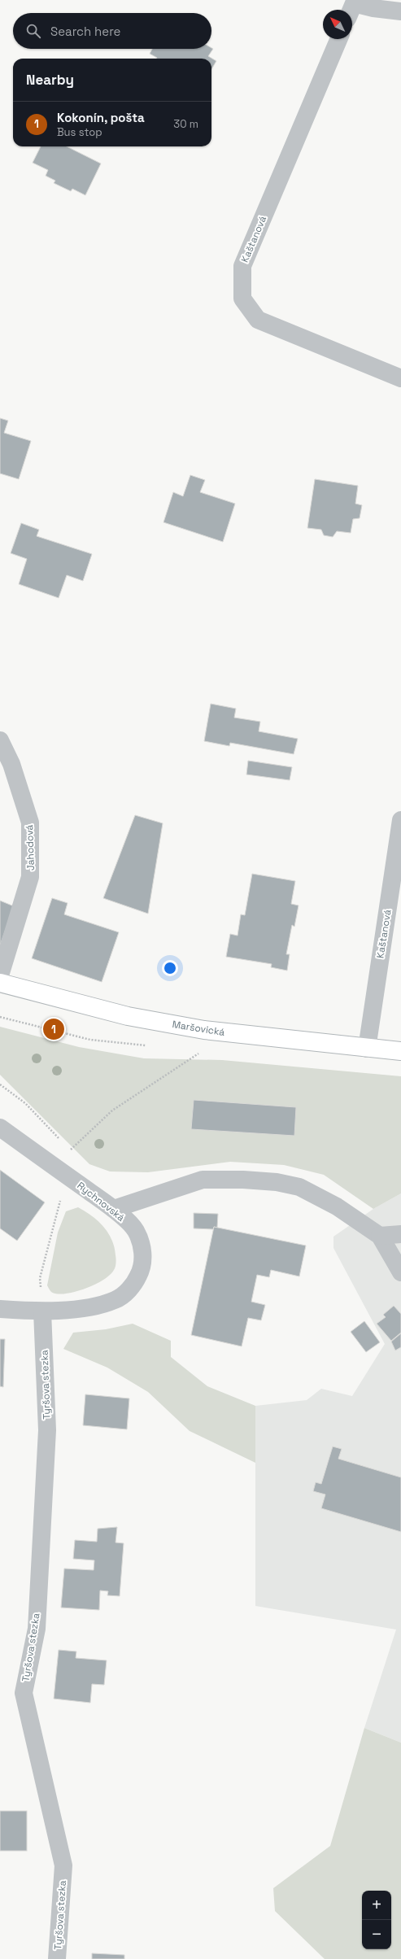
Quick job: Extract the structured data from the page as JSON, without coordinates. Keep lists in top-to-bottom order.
{
  "streets": {
    "main road": ["Maršovická"],
    "street": [
      "Kaštanová",
      "Jahodová",
      "Rychnovská",
      "Tyršova stezka"
    ]
  },
  "crossings": [
    ["Kaštanová", "Maršovická"],
    ["Rychnovská", "Tyršova stezka"]
  ],
  "north": "top left",
  "page": {
    "search": "Search here",
    "heading": "Nearby",
    "list": [
      {
        "mark": "1",
        "name": "Kokonín, pošta",
        "note": "Bus stop",
        "value": "30 m"
      }
    ],
    "pins": "1",
    "map_buttons": ["+", "−"]
  }
}
